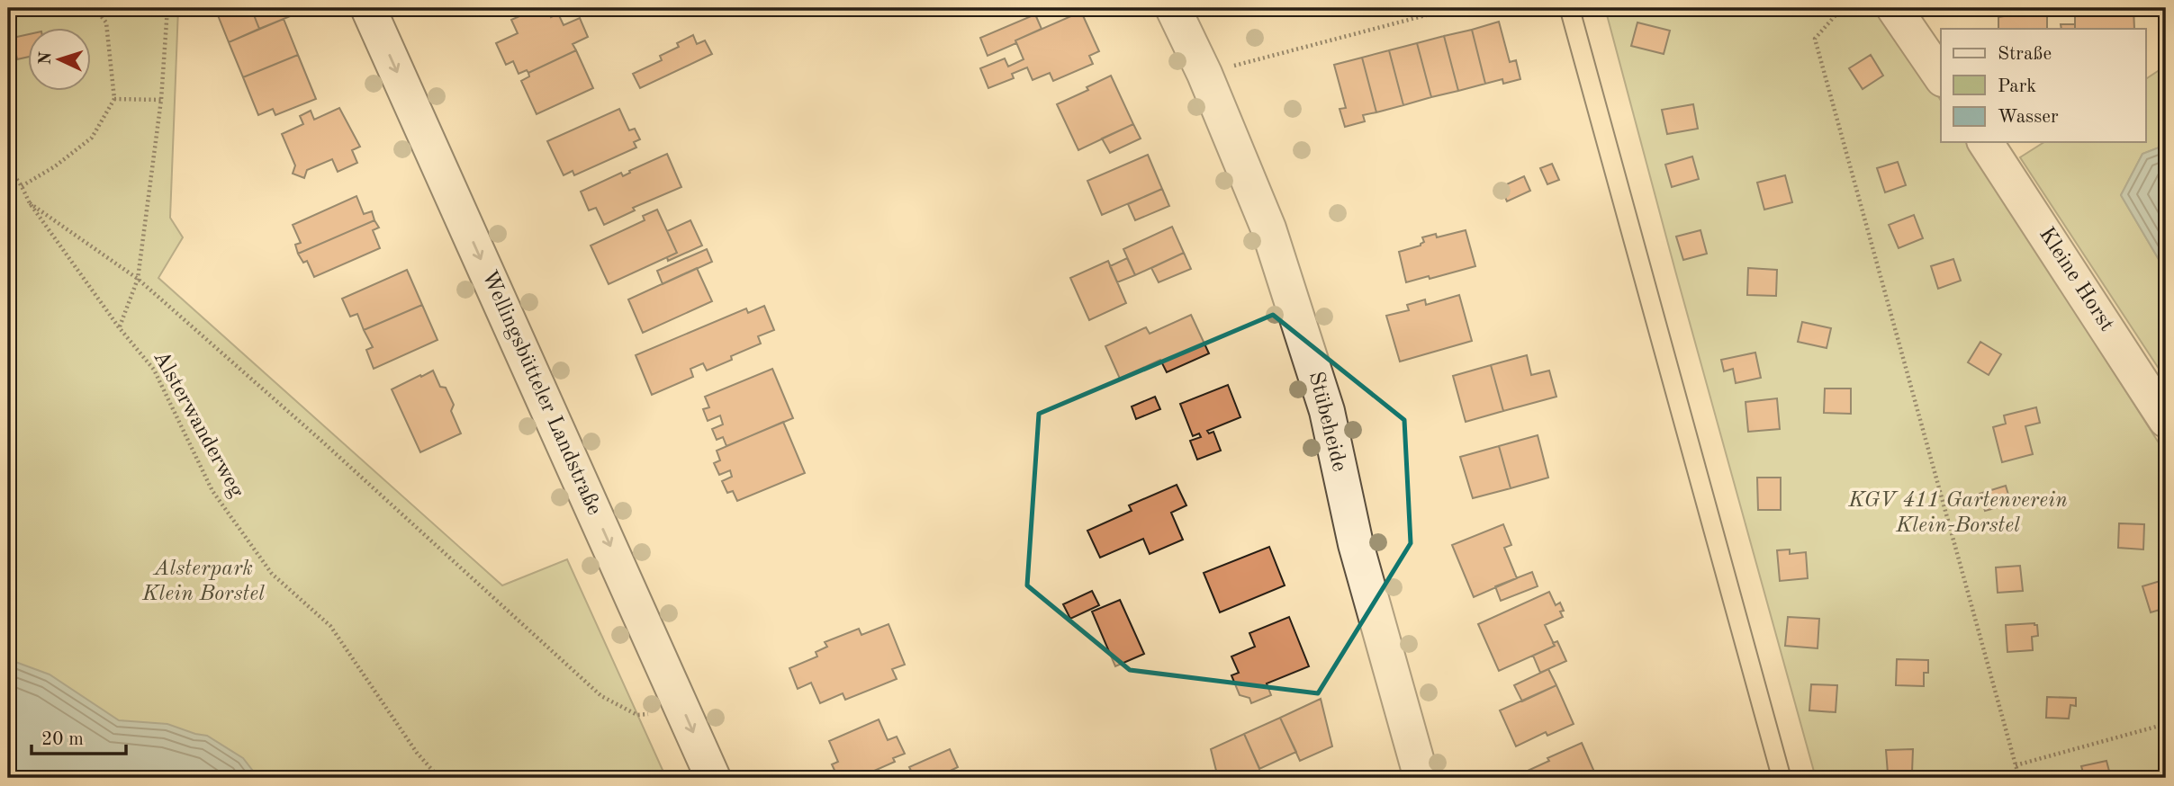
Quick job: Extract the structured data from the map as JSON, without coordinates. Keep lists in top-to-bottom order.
{
  "streets": {
    "street": ["Kleine Horst", "Wellingsbütteler Landstraße", "Stübeheide"],
    "path": ["Alsterwanderweg"]
  },
  "one_way": ["Wellingsbütteler Landstraße"],
  "parks": ["KGV 411 Gartenverein Klein-Borstel", "Alsterpark Klein Borstel"],
  "legend": ["Straße", "Park", "Wasser"],
  "scale_bar": "20 m",
  "north": "left"
}
